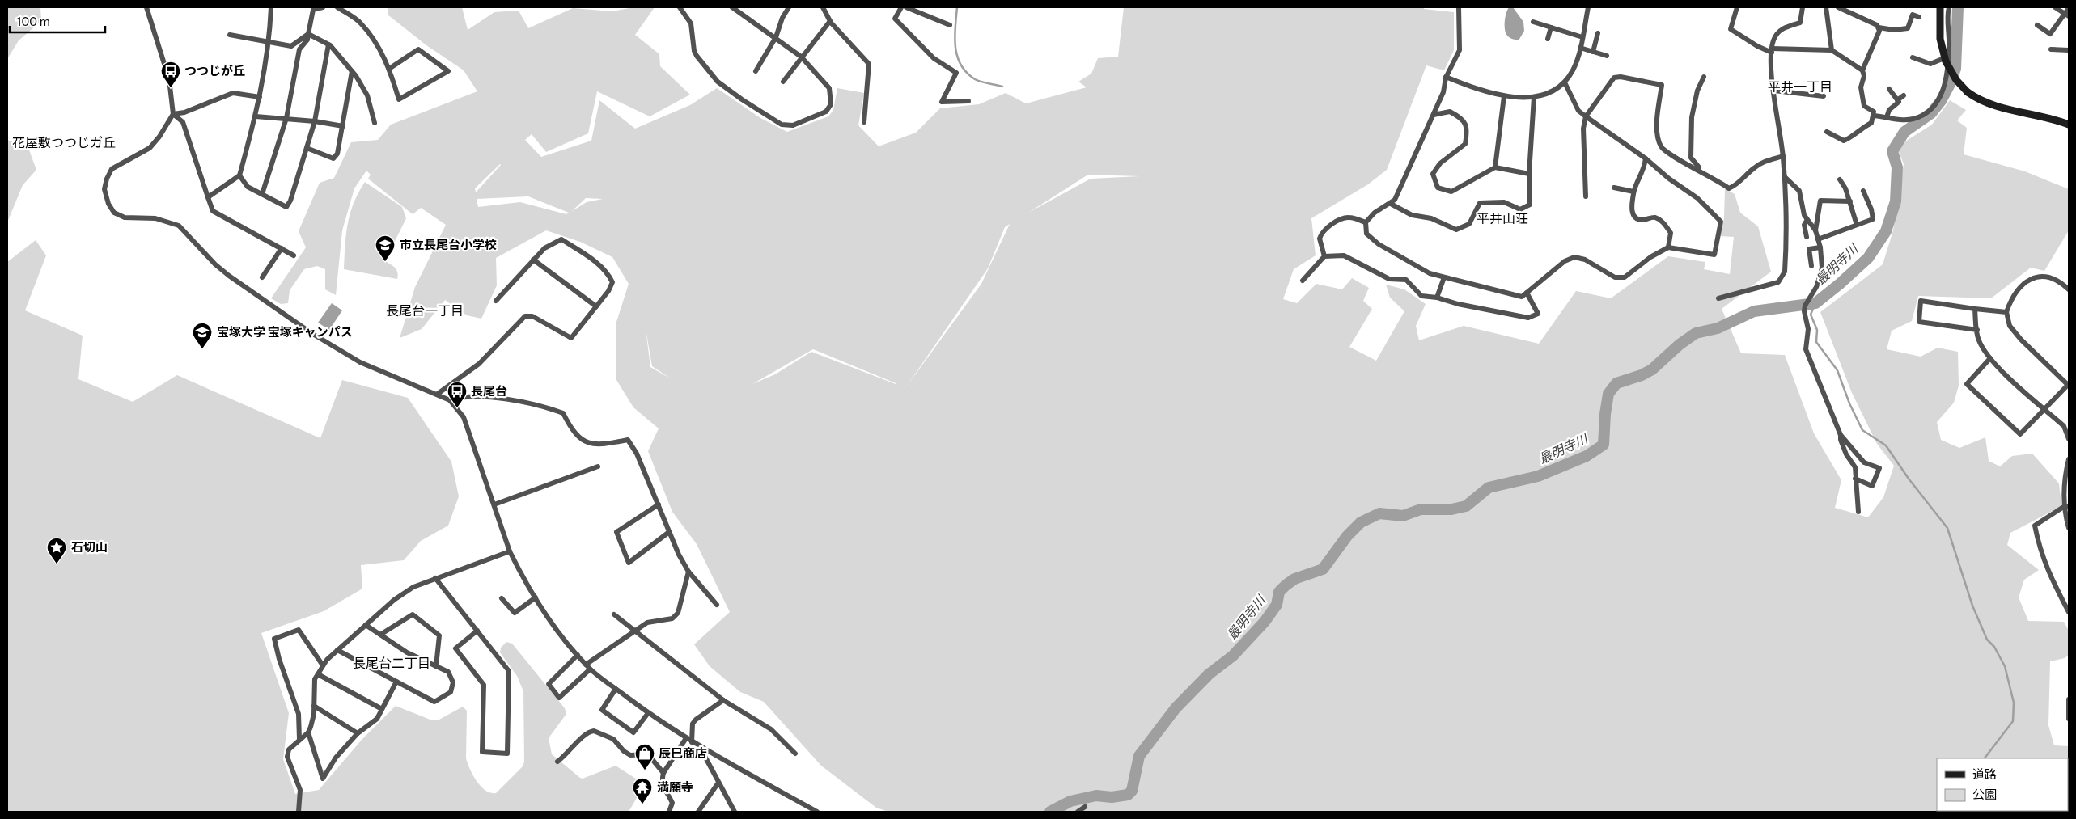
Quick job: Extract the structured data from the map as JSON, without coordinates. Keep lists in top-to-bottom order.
{
  "districts": [
    "平井一丁目",
    "花屋敷つつじガ丘",
    "平井山荘",
    "長尾台一丁目",
    "長尾台二丁目"
  ],
  "water": ["最明寺川"],
  "places": {
    "bus stop": ["つつじが丘", "長尾台"],
    "school or university": ["市立長尾台小学校", "宝塚大学 宝塚キャンパス"],
    "place": ["石切山"],
    "shop": ["辰巳商店"],
    "temple": ["満願寺"]
  },
  "legend": ["道路", "公園"],
  "scale_bar": "100 m"
}
